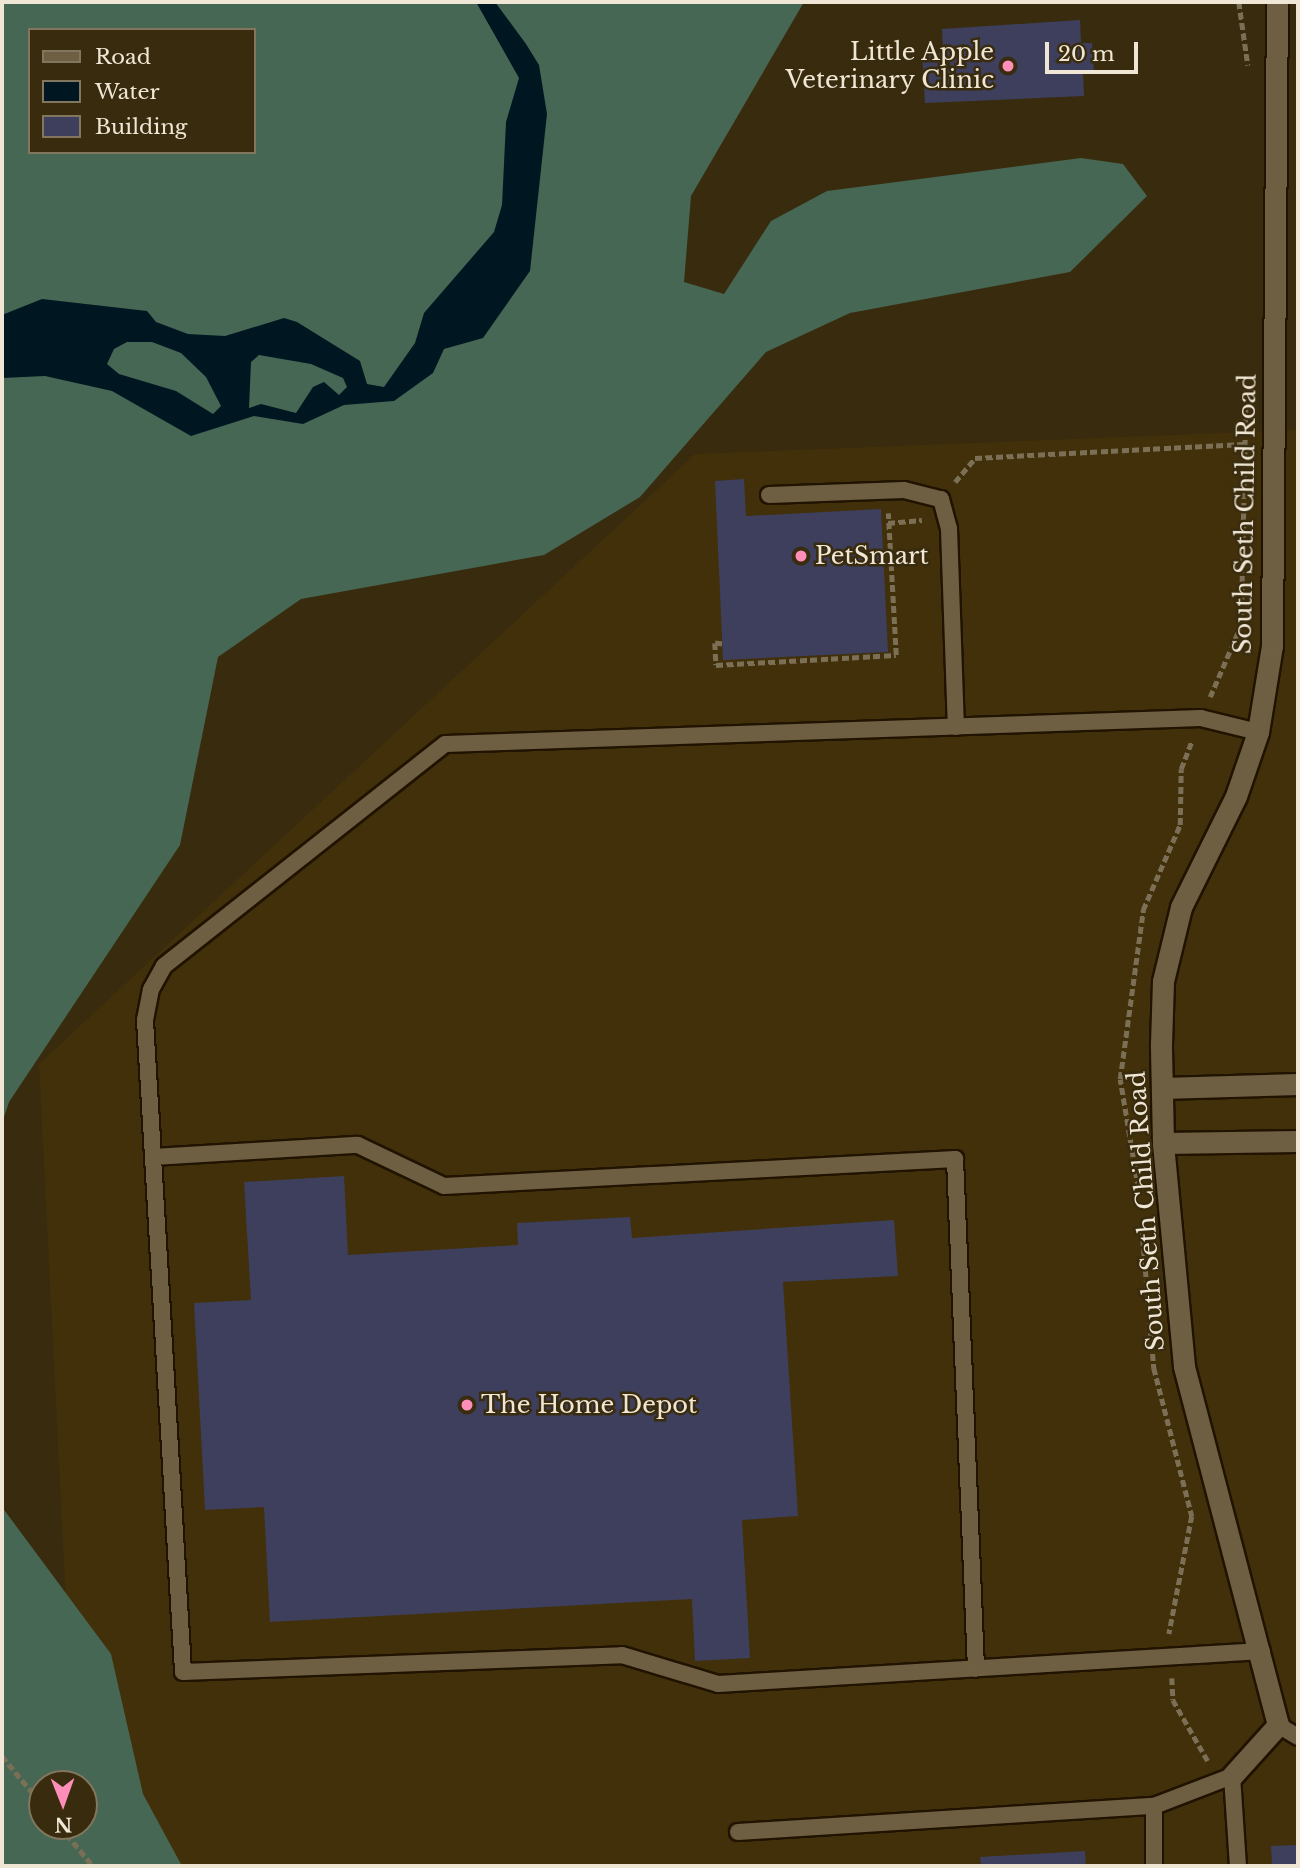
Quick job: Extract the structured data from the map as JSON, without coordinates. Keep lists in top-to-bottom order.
{
  "streets": {
    "street": ["South Seth Child Road"]
  },
  "places": ["Little Apple Veterinary Clinic", "PetSmart", "The Home Depot"],
  "legend": ["Road", "Water", "Building"],
  "scale_bar": "20 m",
  "north": "bottom"
}
